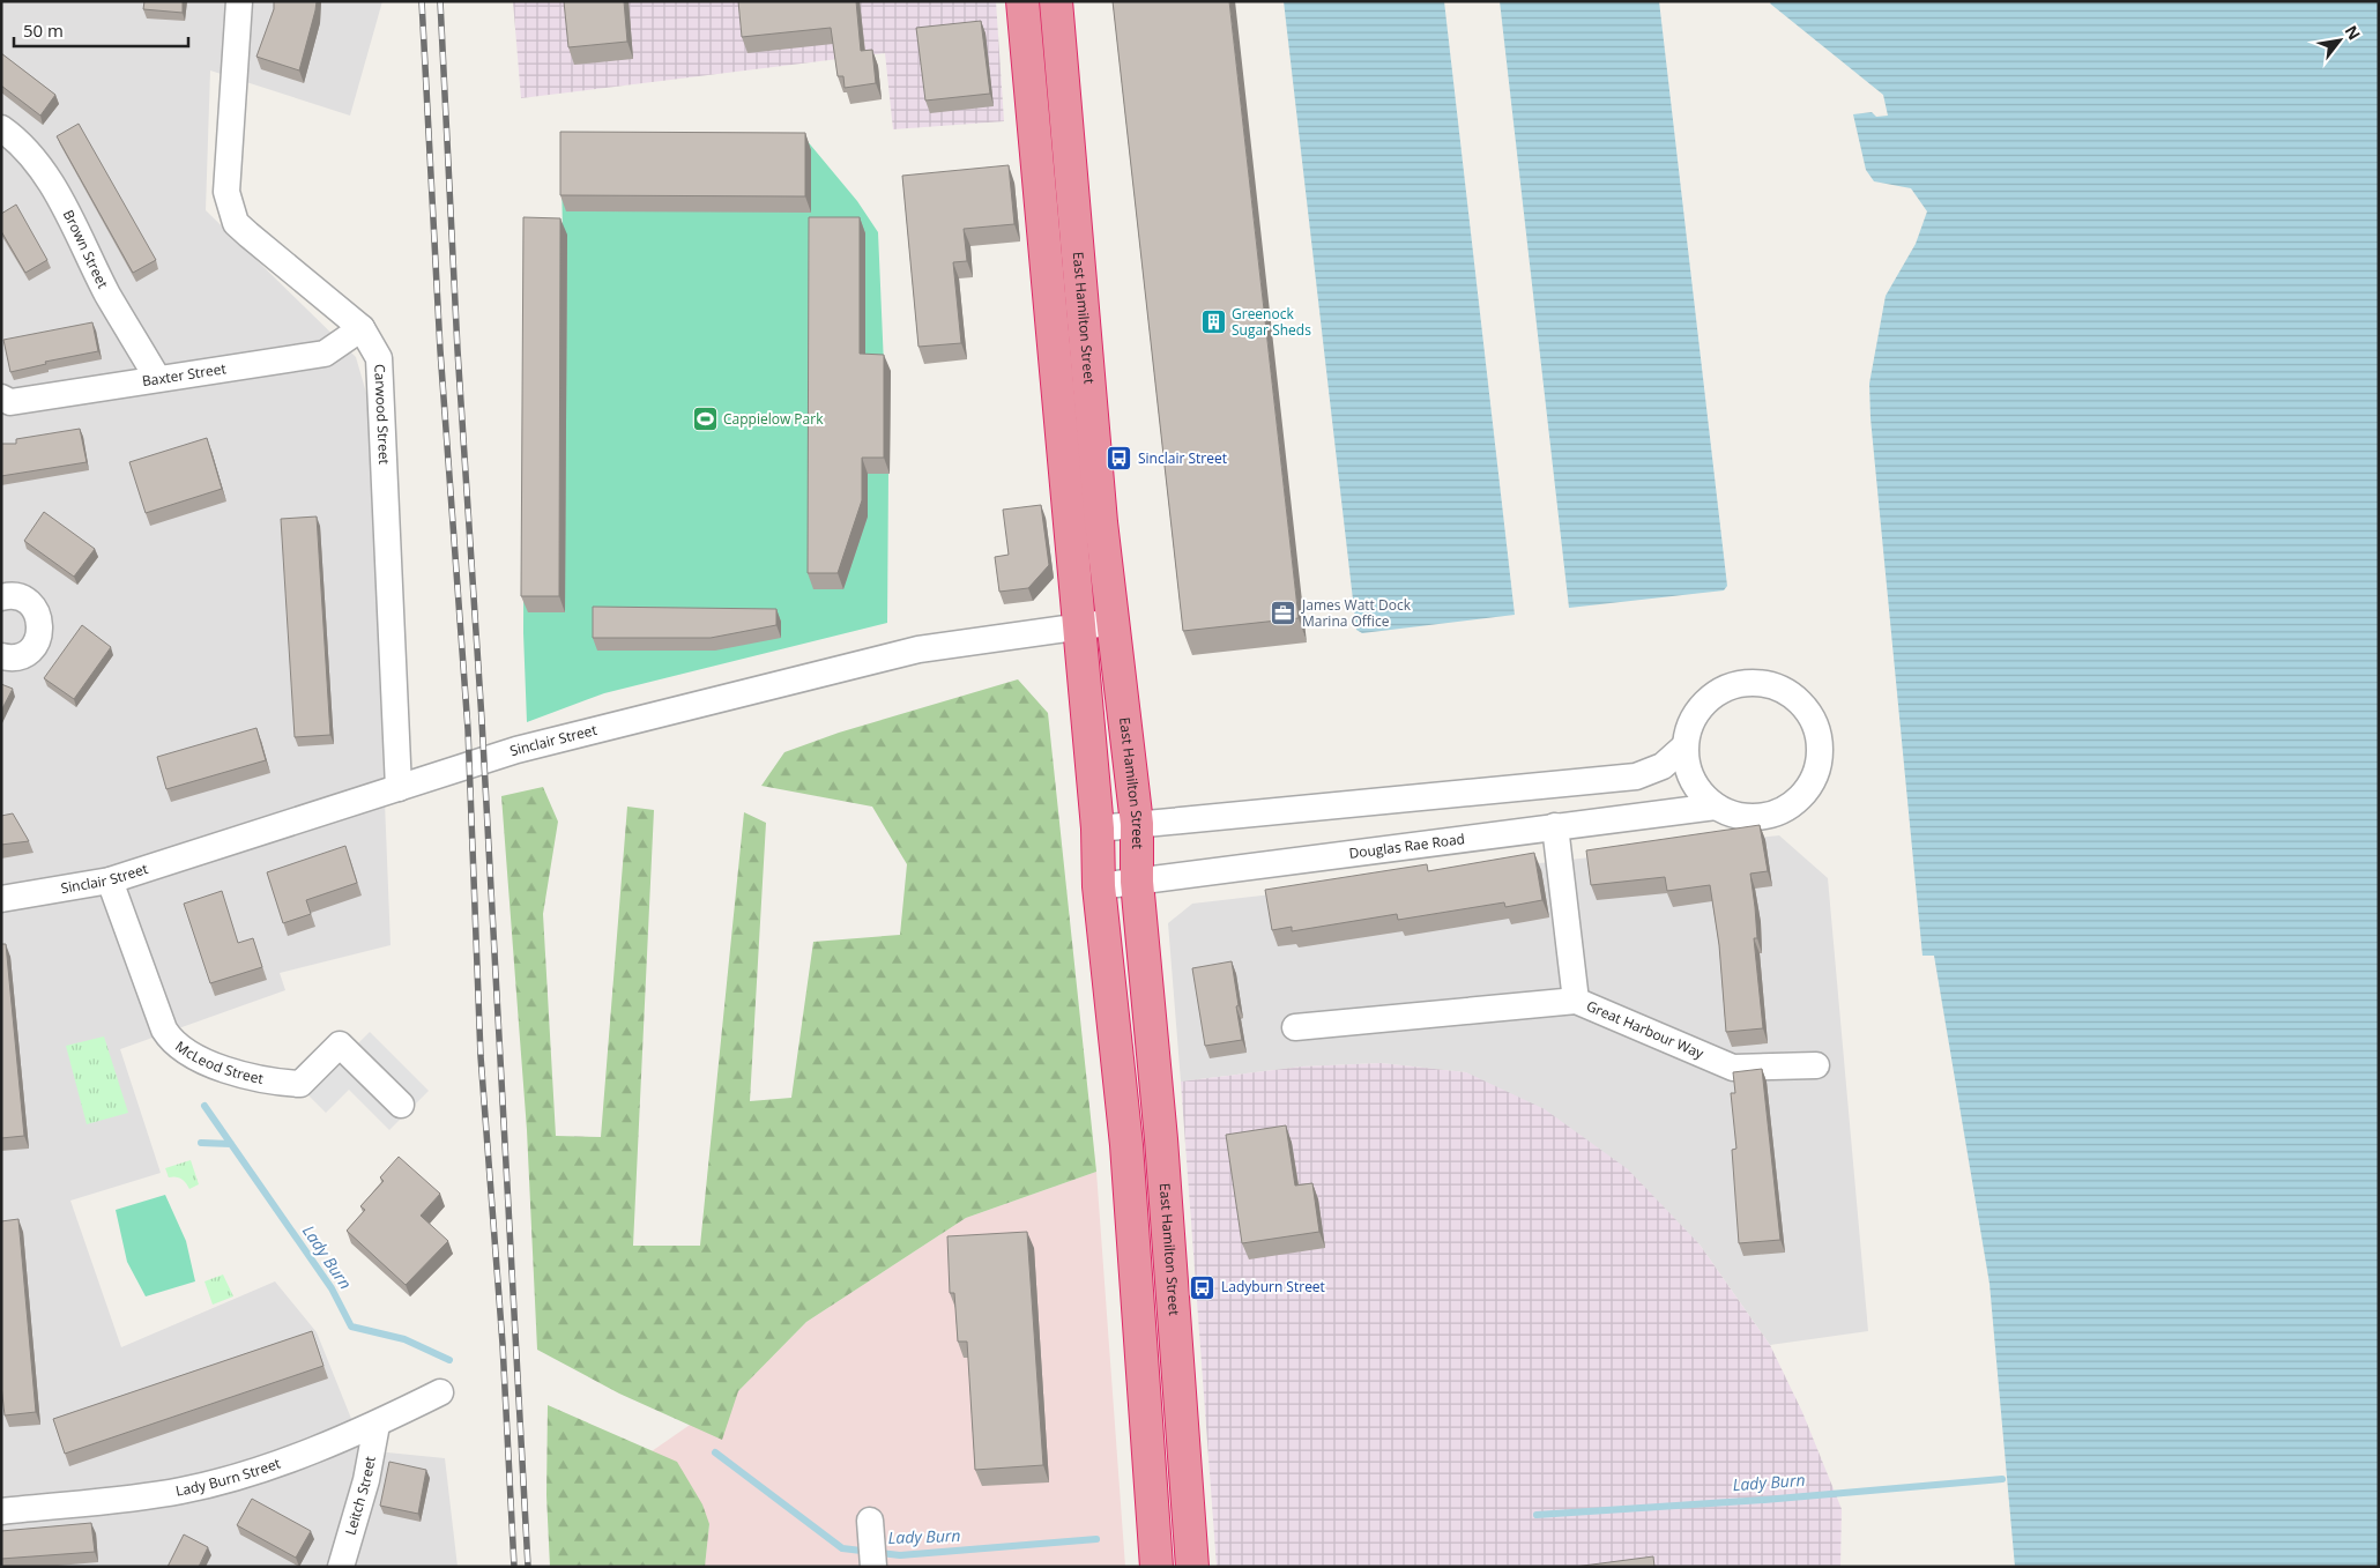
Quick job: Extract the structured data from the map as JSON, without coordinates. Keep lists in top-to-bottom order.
{
  "streets": {
    "highway": ["East Hamilton Street"],
    "street": [
      "Brown Street",
      "Baxter Street",
      "Carwood Street",
      "Sinclair Street",
      "Douglas Rae Road",
      "Great Harbour Way",
      "McLeod Street",
      "Lady Burn Street",
      "Leitch Street"
    ]
  },
  "crossings": [
    ["Brown Street", "Baxter Street"],
    ["East Hamilton Street", "Sinclair Street"],
    ["East Hamilton Street", "Douglas Rae Road"],
    ["Baxter Street", "Carwood Street"],
    ["Carwood Street", "Sinclair Street"],
    ["Sinclair Street", "McLeod Street"],
    ["Douglas Rae Road", "Great Harbour Way"],
    ["Lady Burn Street", "Leitch Street"]
  ],
  "water": ["Lady Burn"],
  "places": {
    "building": ["Greenock Sugar Sheds"],
    "sports": ["Cappielow Park"],
    "bus stop": ["Sinclair Street", "Ladyburn Street"],
    "office": ["James Watt Dock Marina Office"]
  },
  "scale_bar": "50 m",
  "north": "top right"
}
